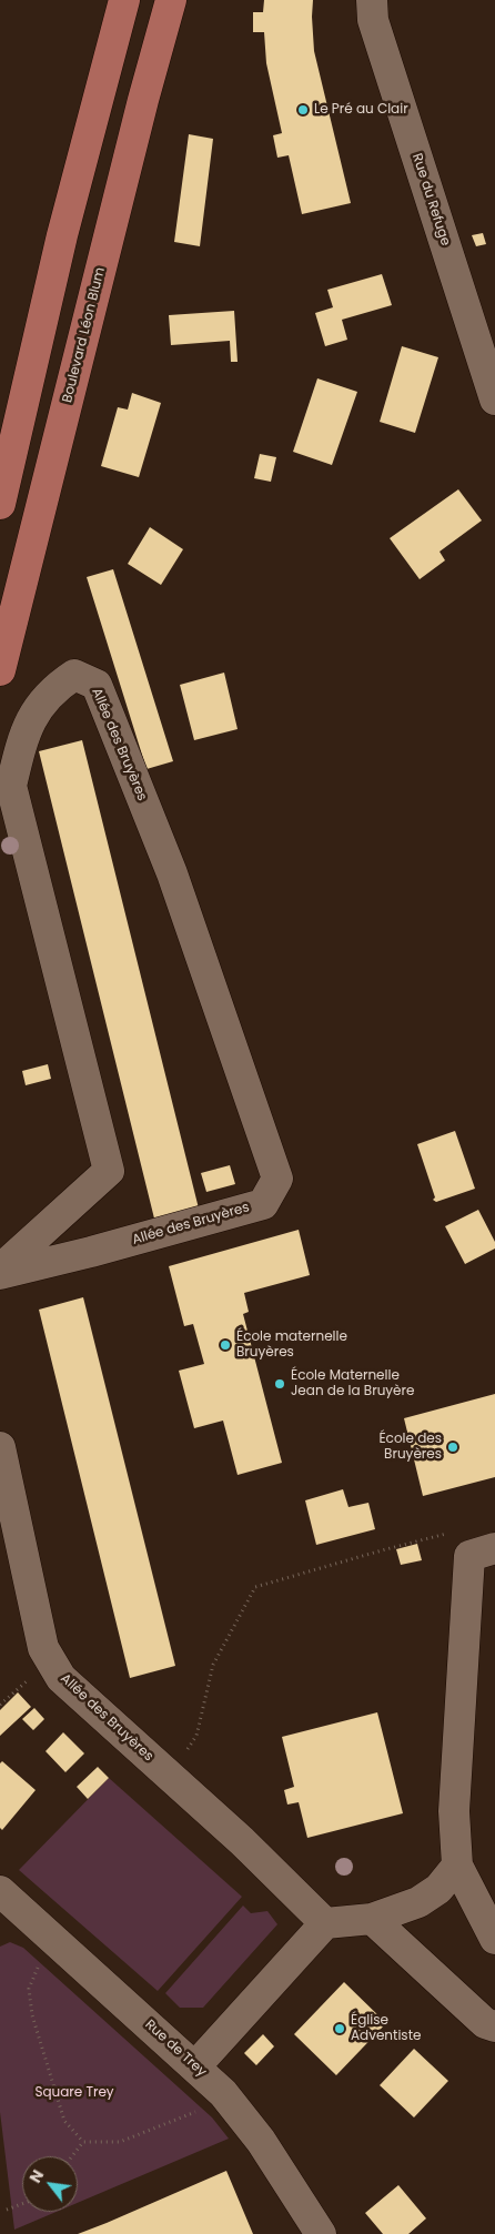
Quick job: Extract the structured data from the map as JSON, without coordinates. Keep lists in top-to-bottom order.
{
  "streets": {
    "main road": ["Boulevard Léon Blum"],
    "street": ["Rue du Refuge", "Allée des Bruyères", "Rue de Trey"]
  },
  "parks": ["Square Trey"],
  "places": [
    "Le Pré au Clair",
    "École maternelle Bruyères",
    "École Maternelle Jean de la Bruyère",
    "École des Bruyères",
    "Église Adventiste"
  ],
  "north": "top left"
}
